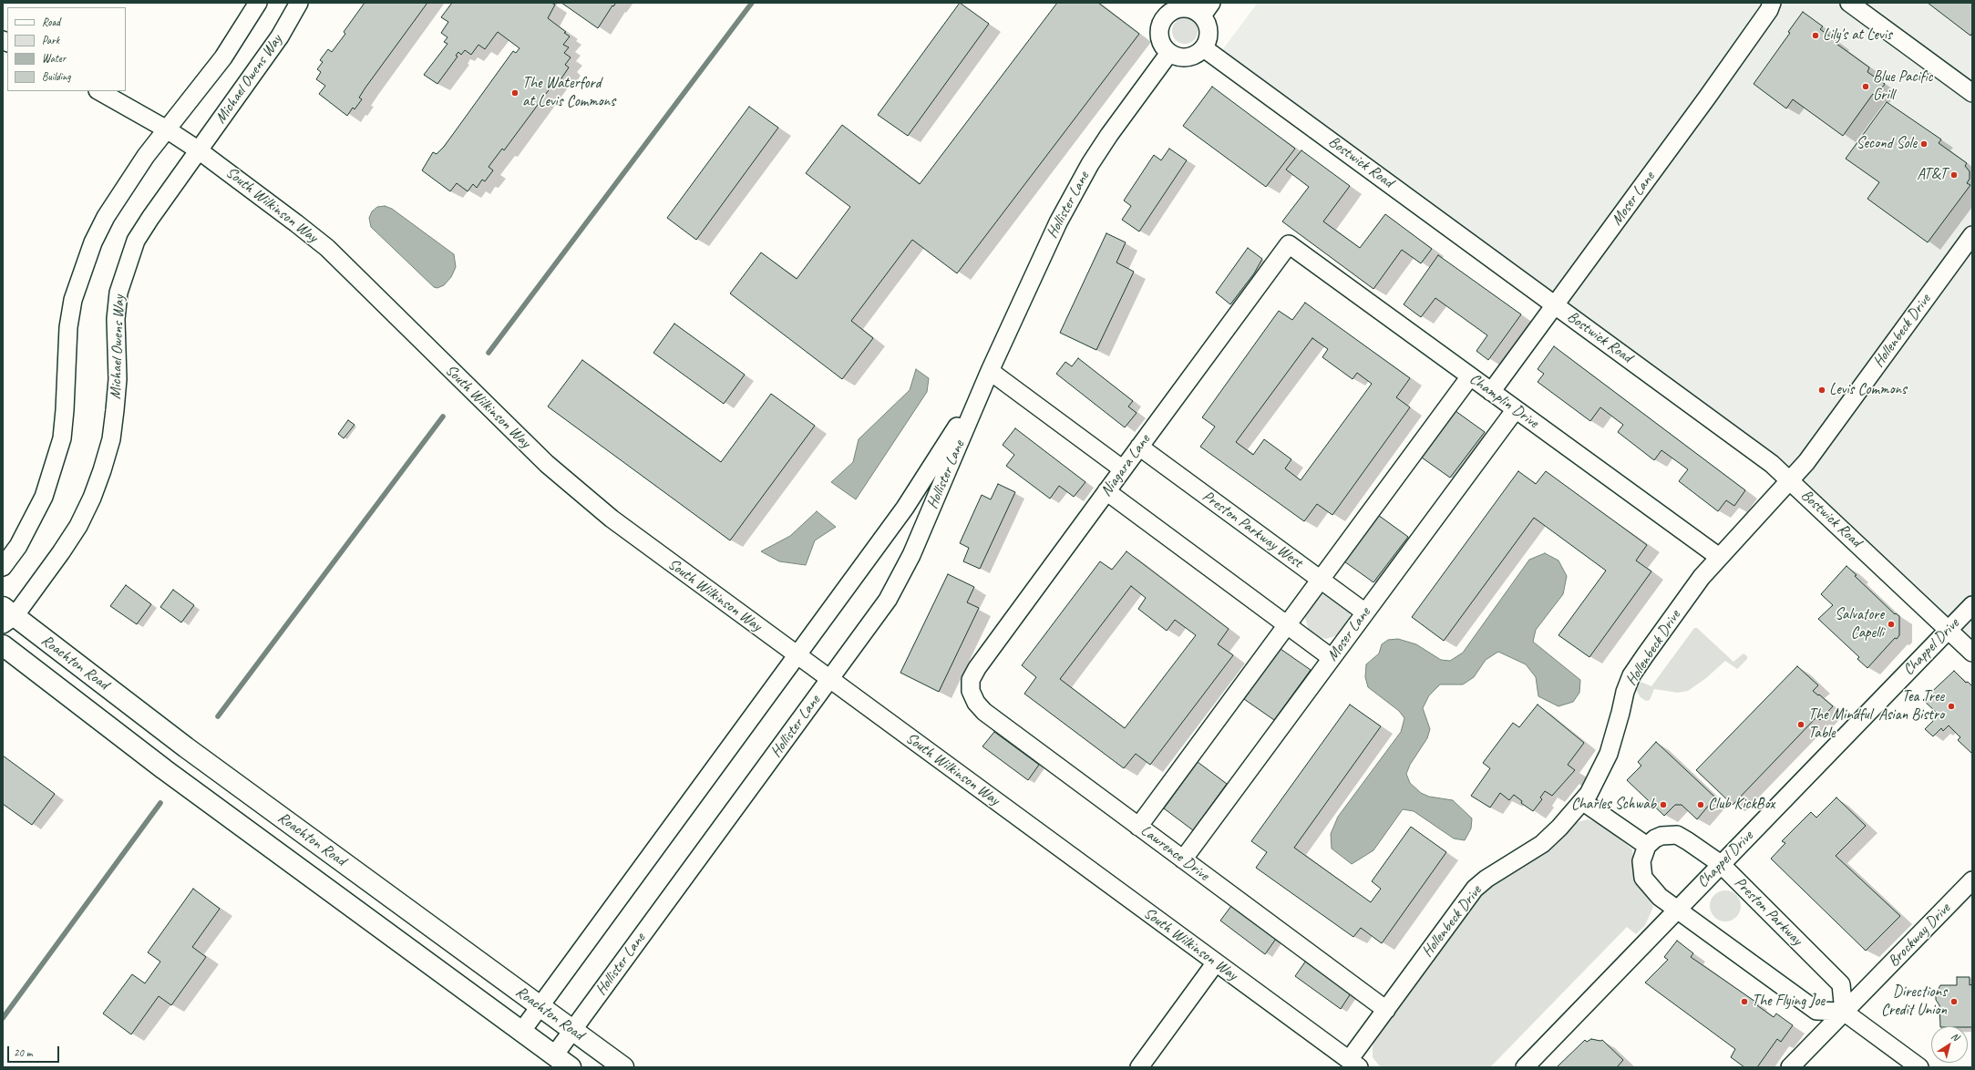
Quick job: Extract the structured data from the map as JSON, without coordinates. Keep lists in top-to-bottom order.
{
  "streets": {
    "street": [
      "Michael Owens Way",
      "Bostwick Road",
      "Moser Lane",
      "South Wilkinson Way",
      "Hollister Lane",
      "Hollenbeck Drive",
      "Champlin Drive",
      "Niagara Lane",
      "Preston Parkway West",
      "Chappel Drive",
      "Roachton Road",
      "Lawrence Drive",
      "Preston Parkway",
      "Brockway Drive"
    ]
  },
  "crossings": [
    ["Michael Owens Way", "South Wilkinson Way"],
    ["Michael Owens Way", "Roachton Road"],
    ["Bostwick Road", "Moser Lane"],
    ["Bostwick Road", "Hollister Lane"],
    ["Bostwick Road", "Hollenbeck Drive"],
    ["Bostwick Road", "Chappel Drive"],
    ["Moser Lane", "Champlin Drive"],
    ["Moser Lane", "Preston Parkway West"],
    ["Moser Lane", "Lawrence Drive"],
    ["South Wilkinson Way", "Hollister Lane"],
    ["South Wilkinson Way", "Hollenbeck Drive"],
    ["Hollister Lane", "Roachton Road"],
    ["Hollenbeck Drive", "Champlin Drive"],
    ["Hollenbeck Drive", "Lawrence Drive"],
    ["Champlin Drive", "Niagara Lane"],
    ["Niagara Lane", "Preston Parkway West"],
    ["Niagara Lane", "Lawrence Drive"],
    ["Chappel Drive", "Preston Parkway"],
    ["Preston Parkway", "Brockway Drive"]
  ],
  "places": [
    "Lily's at Levis",
    "Blue Pacific Grill",
    "The Waterford at Levis Commons",
    "Second Sole",
    "AT&T",
    "Levis Commons",
    "Salvatore Capelli",
    "Tea Tree Asian Bistro",
    "The Mindful Table",
    "Charles Schwab",
    "Club KickBox",
    "The Flying Joe",
    "Directions Credit Union"
  ],
  "legend": [
    "Road",
    "Park",
    "Water",
    "Building"
  ],
  "scale_bar": "20 m",
  "north": "top right"
}
